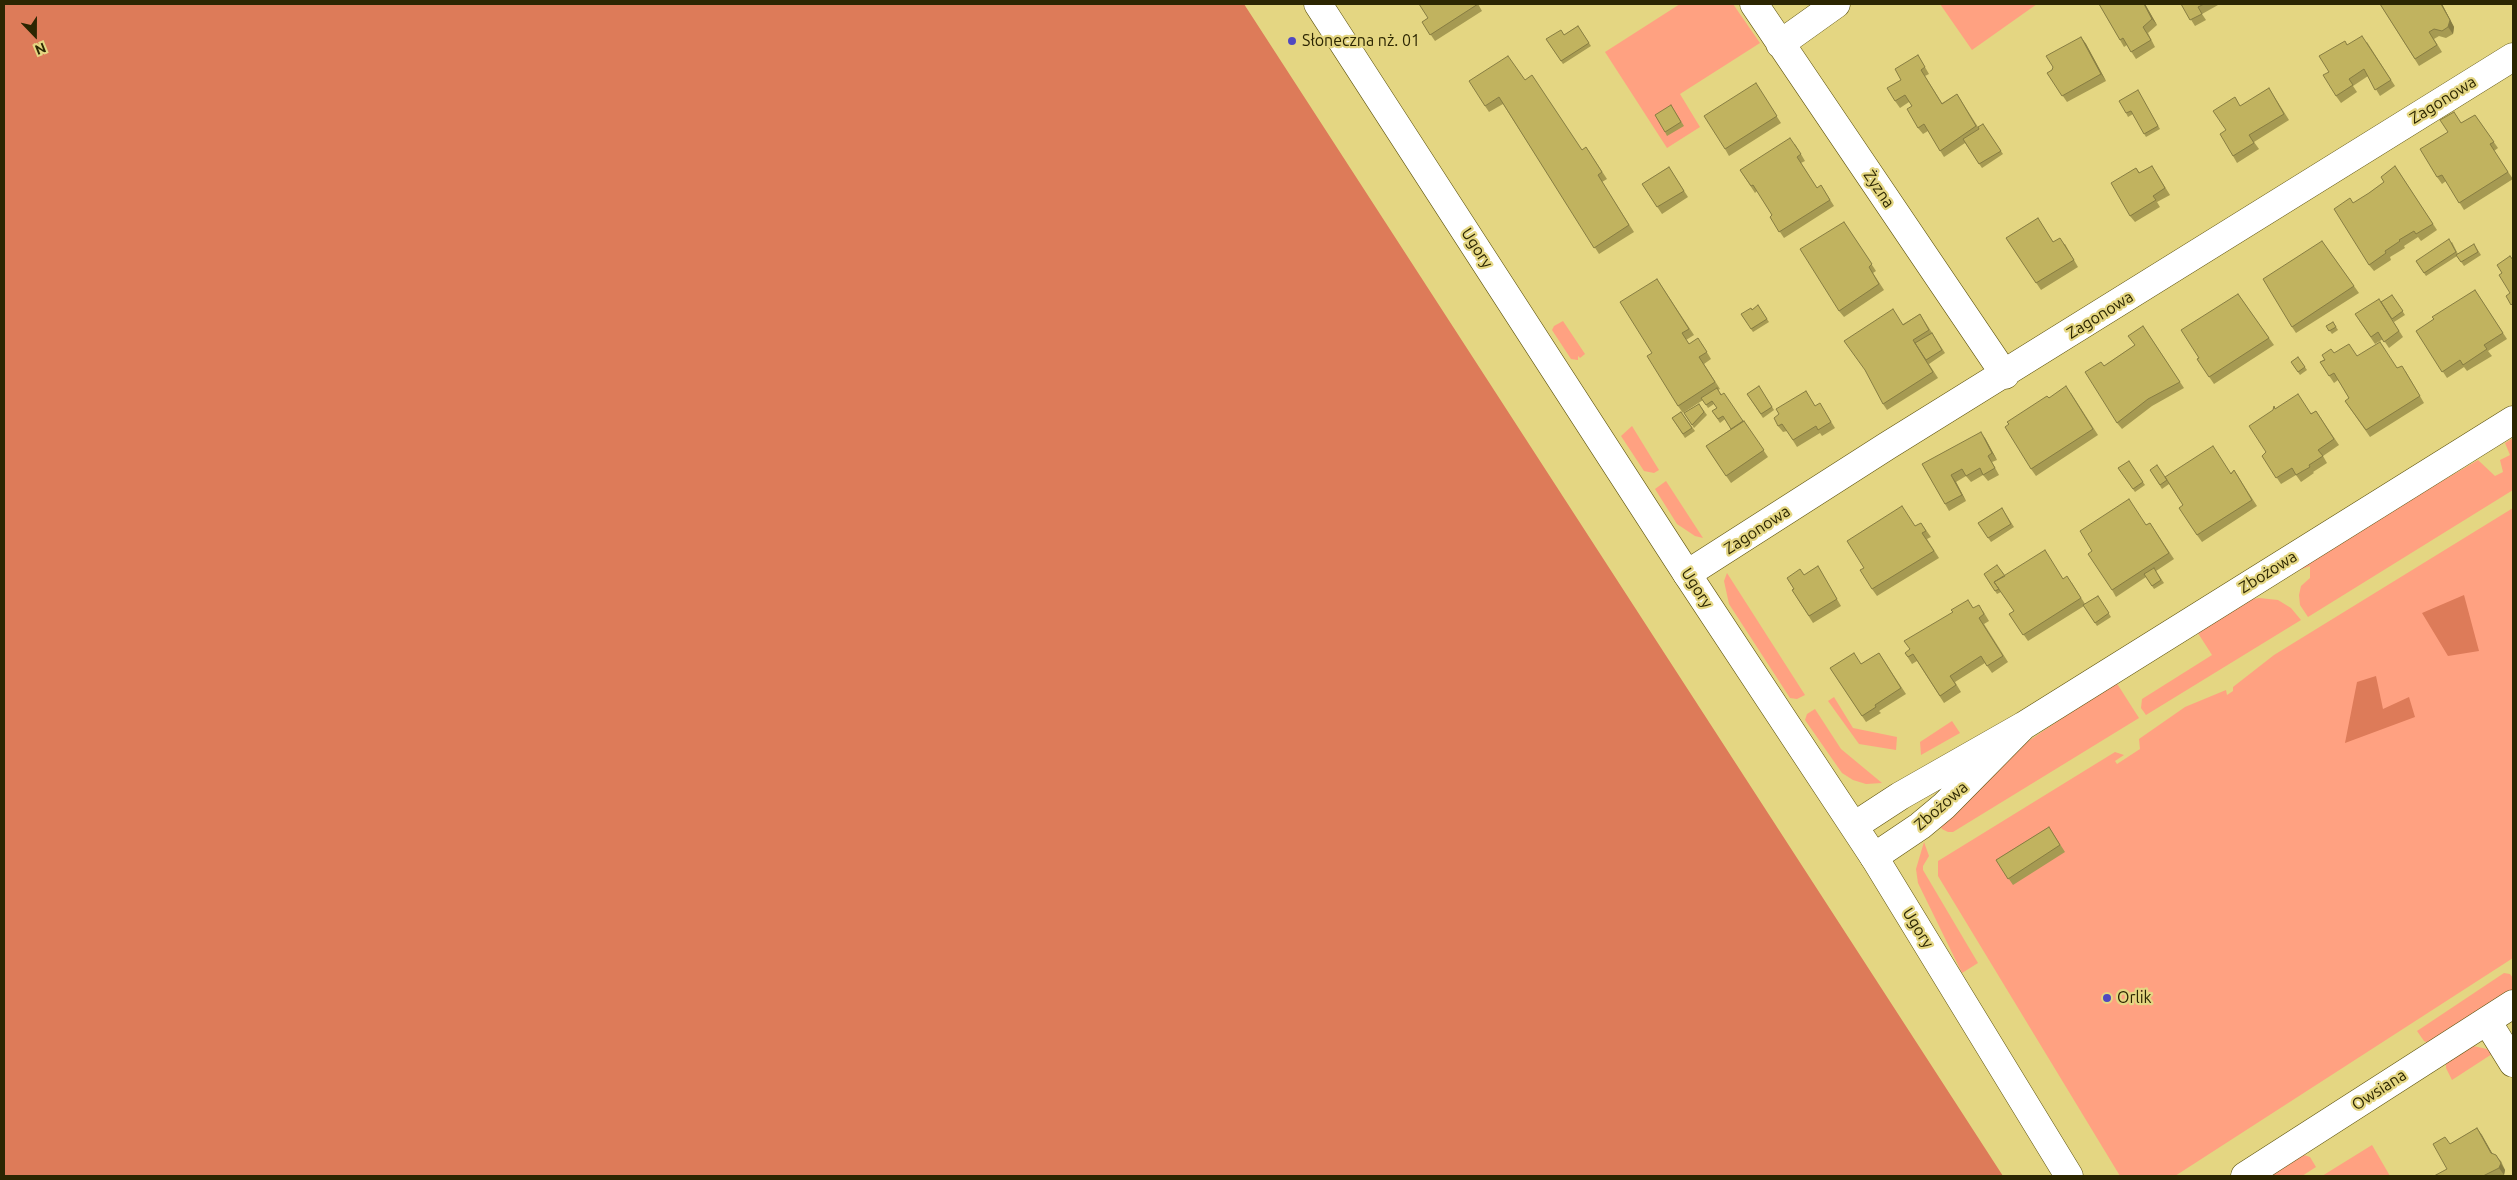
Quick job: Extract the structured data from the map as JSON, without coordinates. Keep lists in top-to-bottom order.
{
  "streets": {
    "street": [
      "Zagonowa",
      "Żyzna",
      "Ugory",
      "Zbożowa",
      "Owsiana"
    ]
  },
  "crossings": [
    ["Zagonowa", "Żyzna"],
    ["Zagonowa", "Ugory"],
    ["Ugory", "Zbożowa"]
  ],
  "places": ["Słoneczna nż. 01", "Orlik"],
  "north": "bottom"
}
